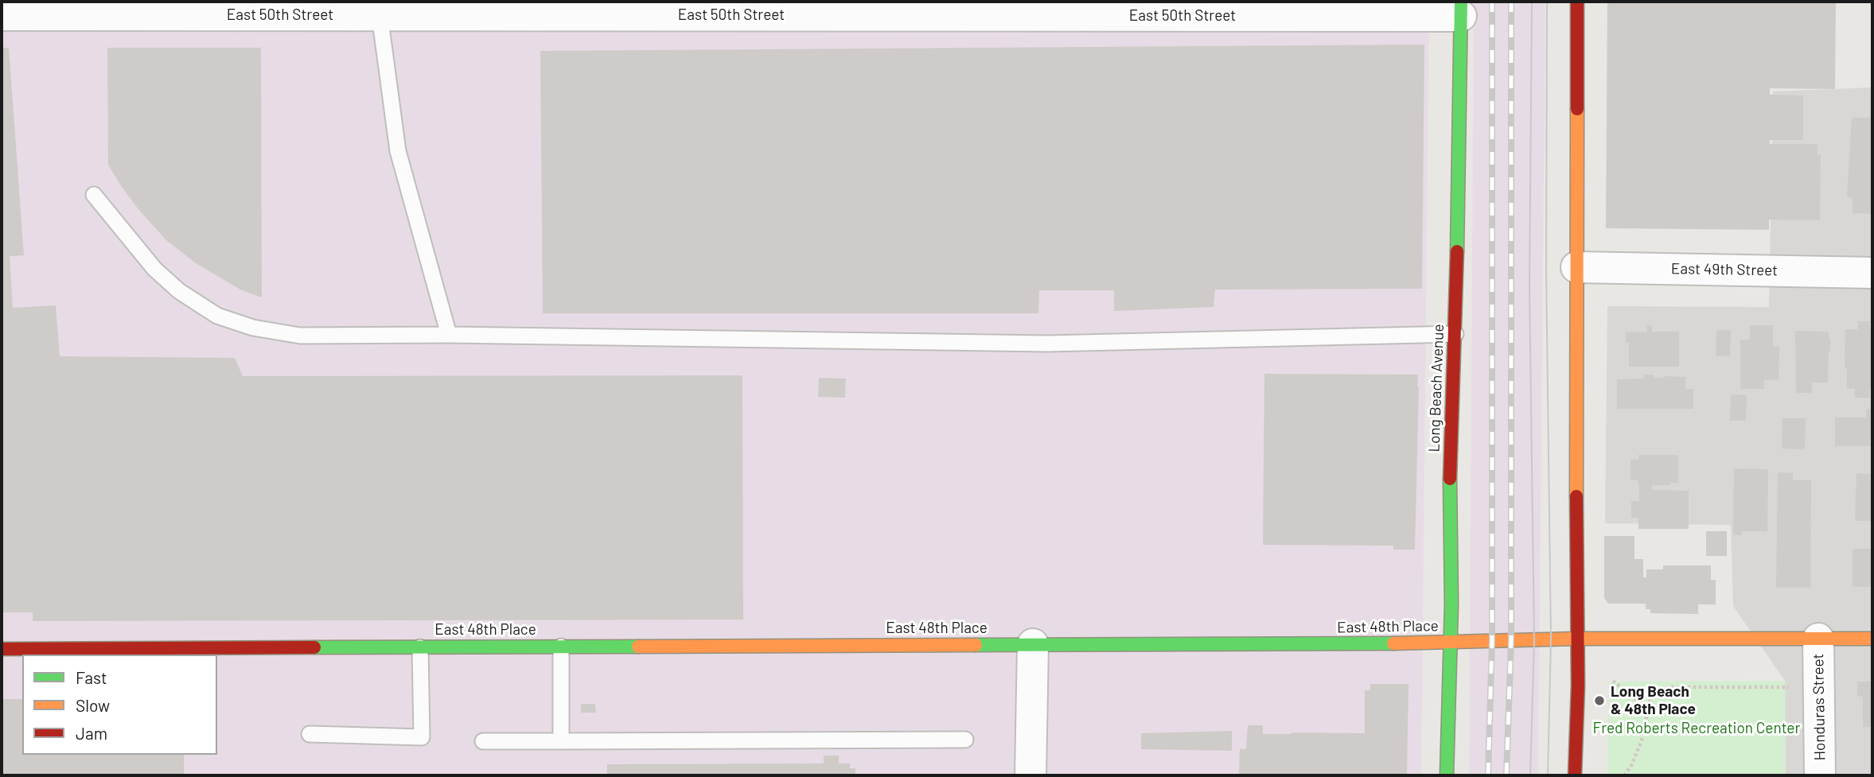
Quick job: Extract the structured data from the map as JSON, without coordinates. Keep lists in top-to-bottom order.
{
  "streets": {
    "street": [
      "East 50th Street",
      "East 49th Street",
      "Long Beach Avenue",
      "East 48th Place",
      "Honduras Street"
    ]
  },
  "crossings": [
    ["East 50th Street", "Long Beach Avenue"],
    ["Long Beach Avenue", "East 48th Place"],
    ["East 48th Place", "Honduras Street"]
  ],
  "parks": ["Fred Roberts Recreation Center"],
  "places": ["Long Beach & 48th Place"],
  "legend": ["Fast", "Slow", "Jam"]
}
